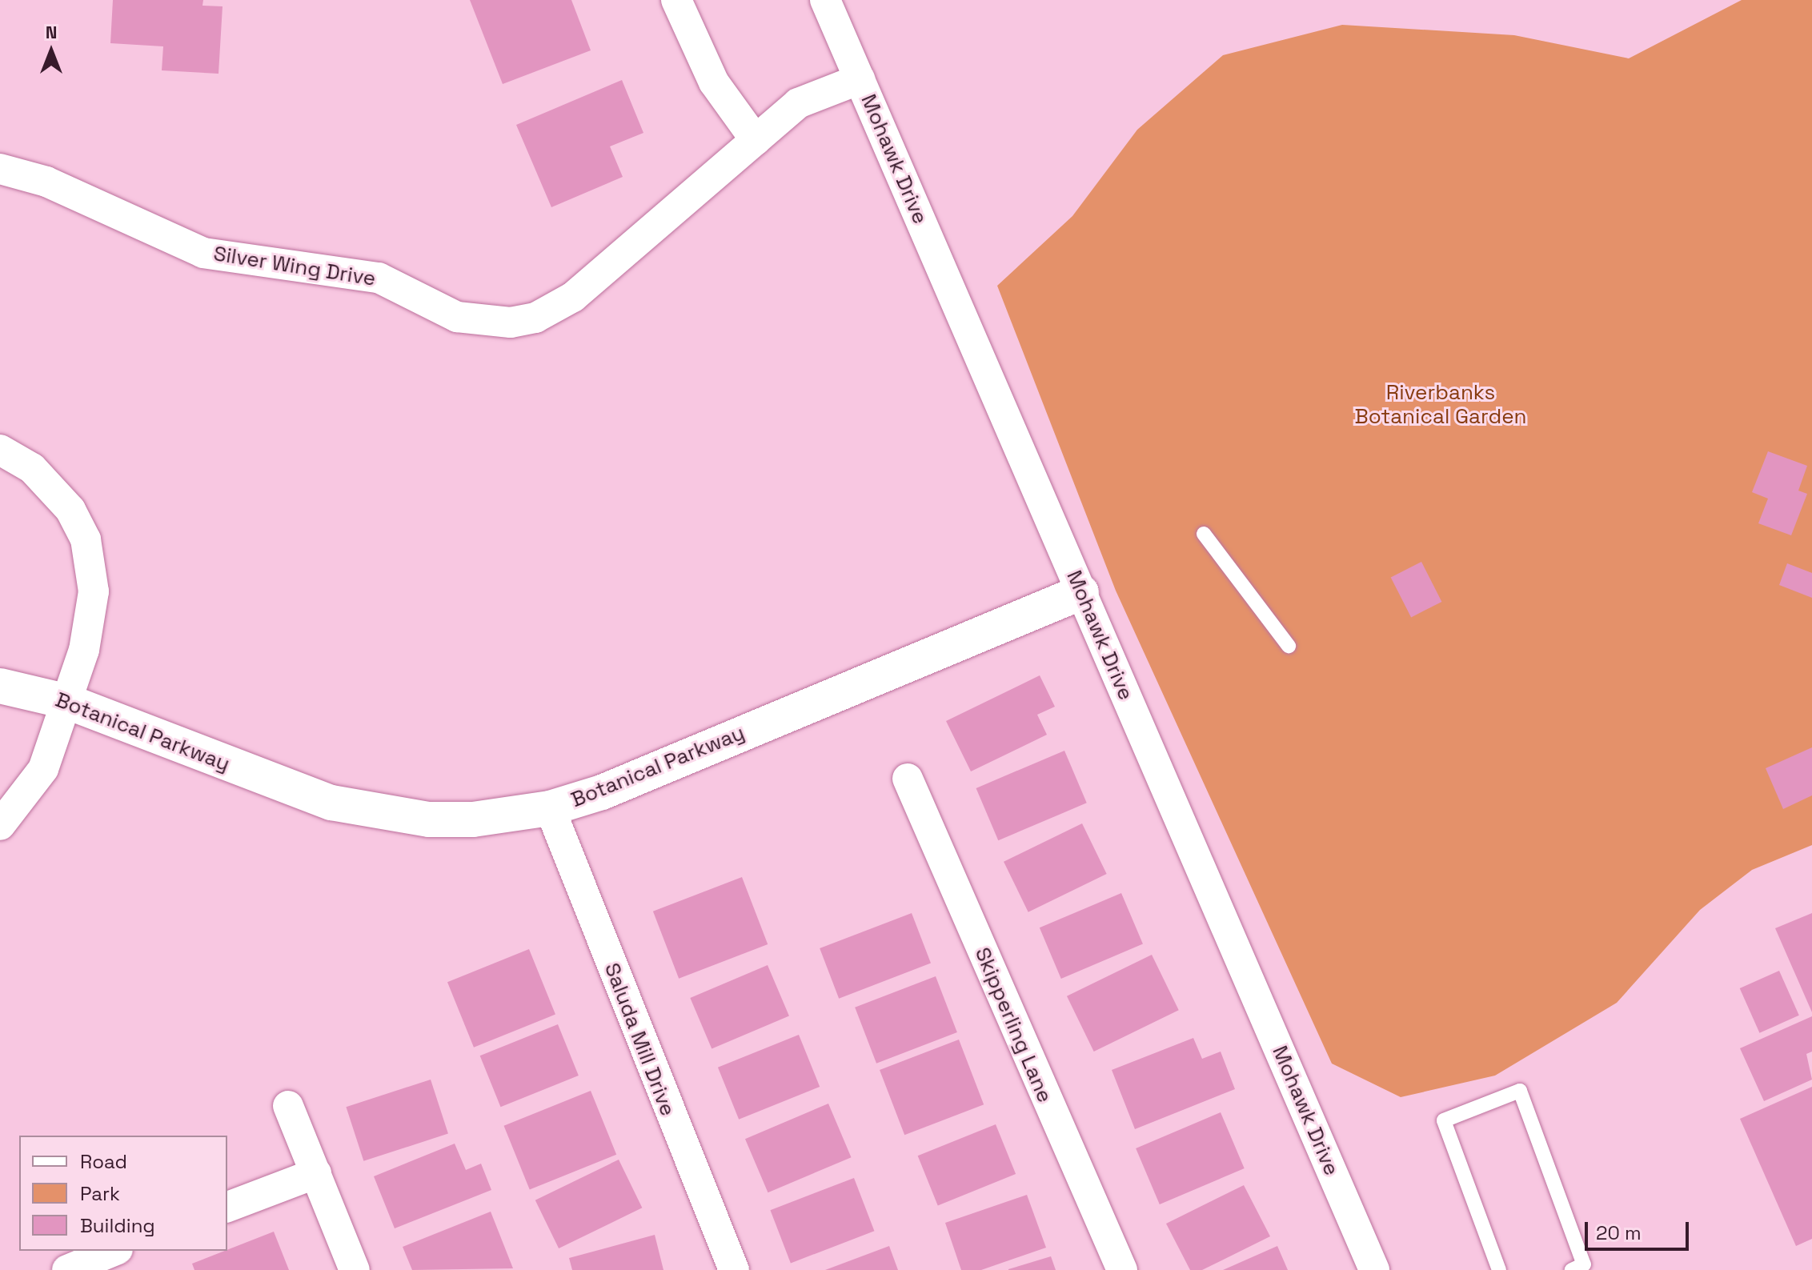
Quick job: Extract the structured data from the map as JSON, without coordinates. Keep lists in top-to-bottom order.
{
  "streets": {
    "street": [
      "Mohawk Drive",
      "Silver Wing Drive",
      "Botanical Parkway",
      "Skipperling Lane",
      "Saluda Mill Drive"
    ]
  },
  "crossings": [
    ["Mohawk Drive", "Silver Wing Drive"],
    ["Mohawk Drive", "Botanical Parkway"],
    ["Botanical Parkway", "Saluda Mill Drive"]
  ],
  "parks": ["Riverbanks Botanical Garden"],
  "legend": ["Road", "Park", "Building"],
  "scale_bar": "20 m",
  "north": "top"
}
